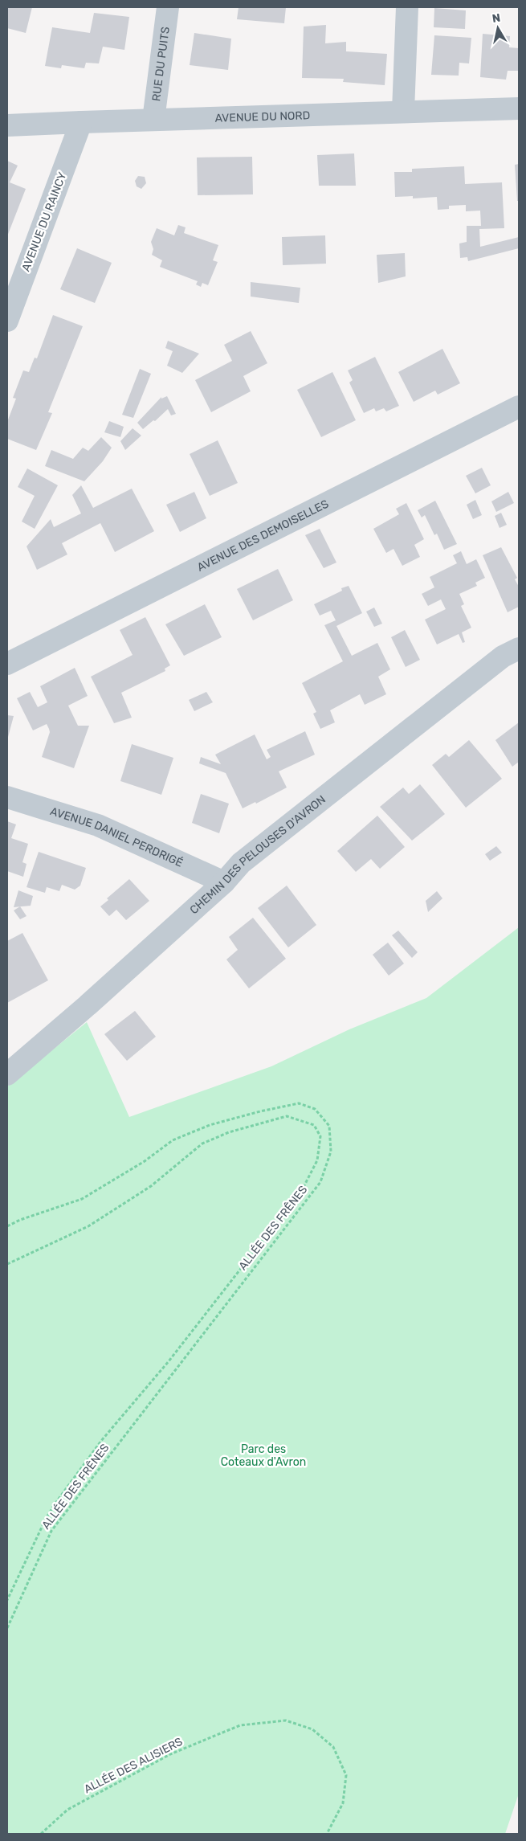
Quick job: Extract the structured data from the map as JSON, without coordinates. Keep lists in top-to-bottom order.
{
  "streets": {
    "street": [
      "RUE DU PUITS",
      "AVENUE DU NORD",
      "AVENUE DU RAINCY",
      "AVENUE DES DEMOISELLES",
      "AVENUE DANIEL PERDRIGÉ",
      "CHEMIN DES PELOUSES D'AVRON"
    ],
    "path": ["ALLÉE DES FRÊNES", "ALLÉE DES ALISIERS"]
  },
  "crossings": [
    ["RUE DU PUITS", "AVENUE DU NORD"],
    ["AVENUE DU NORD", "AVENUE DU RAINCY"],
    ["AVENUE DANIEL PERDRIGÉ", "CHEMIN DES PELOUSES D'AVRON"]
  ],
  "parks": ["Parc des Coteaux d'Avron"],
  "north": "top"
}
